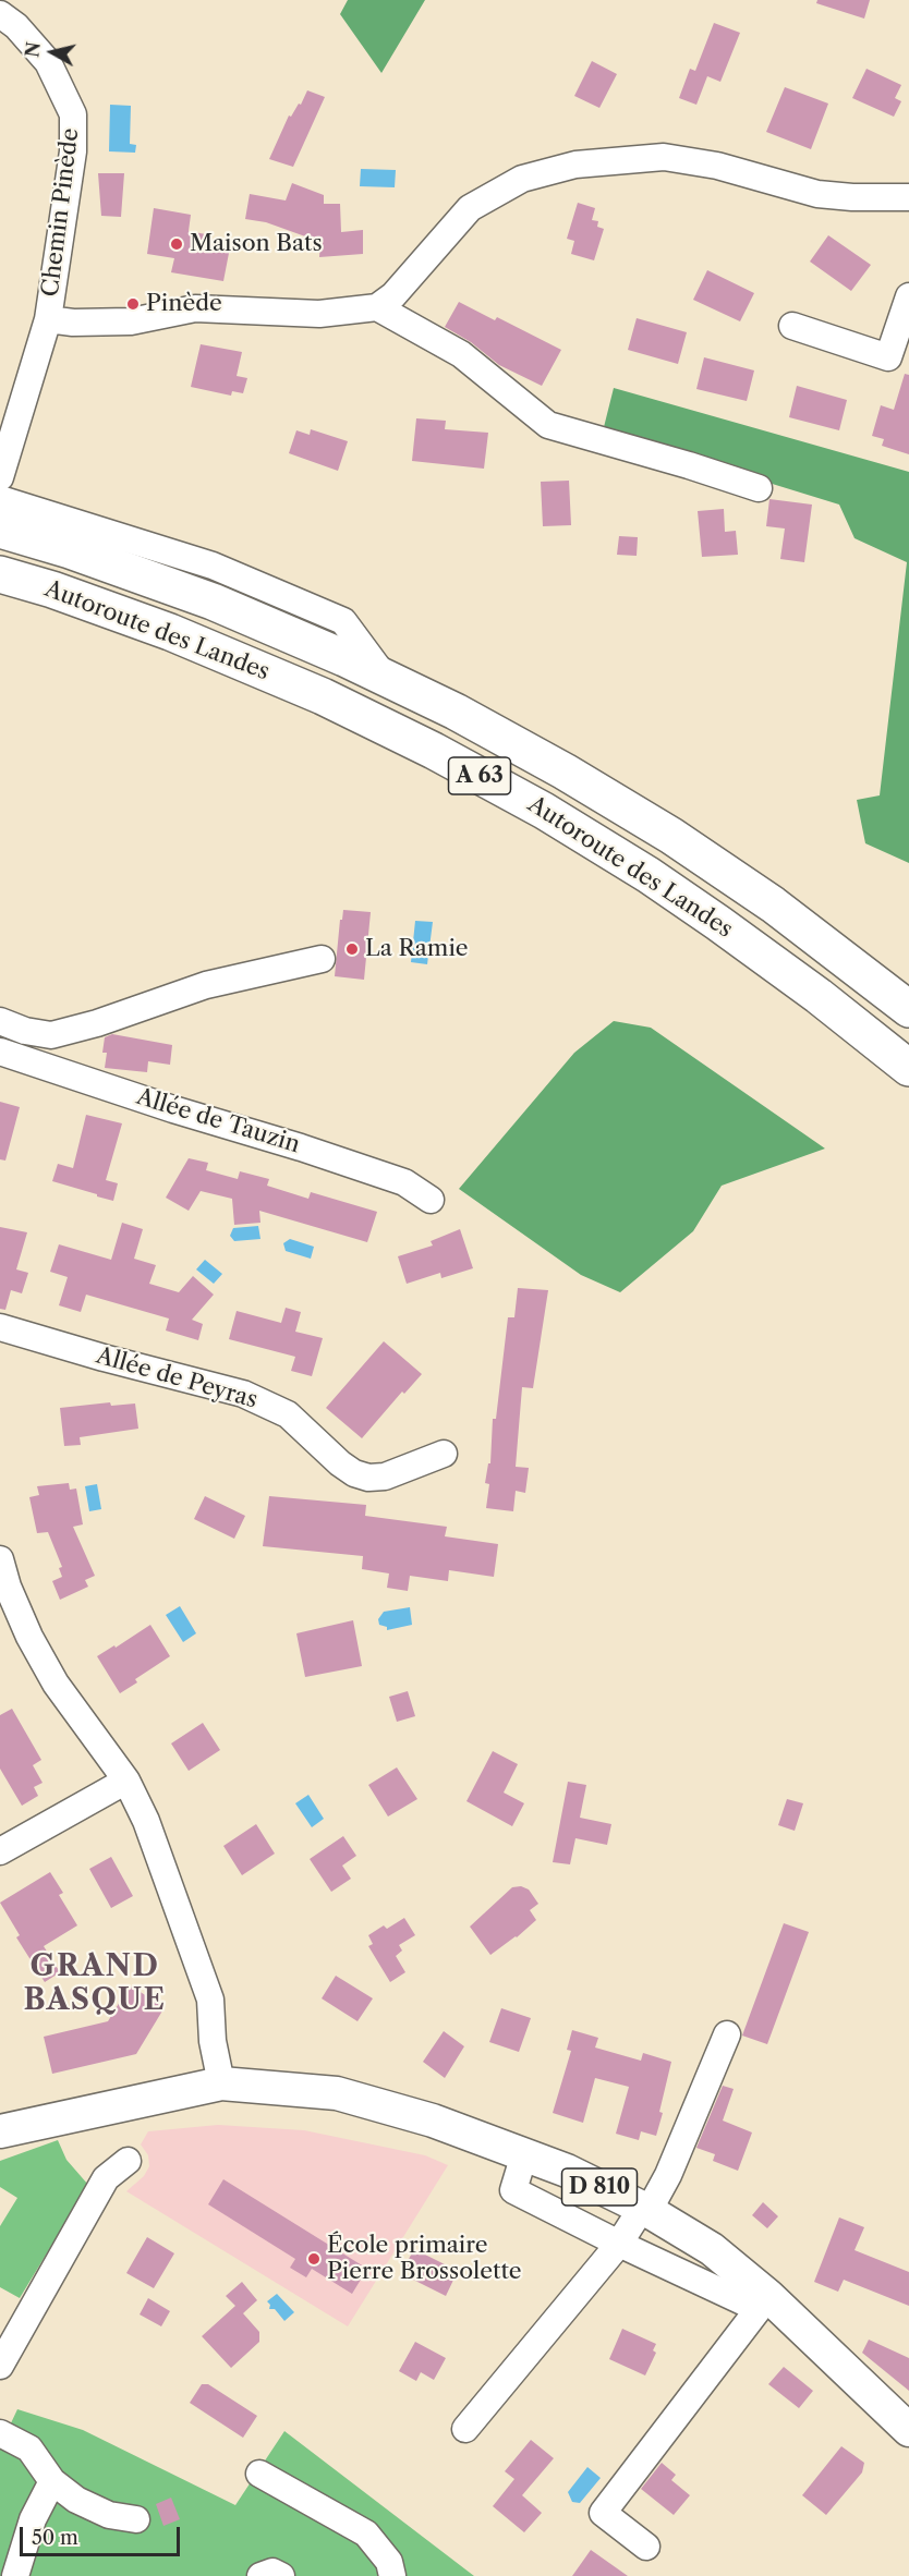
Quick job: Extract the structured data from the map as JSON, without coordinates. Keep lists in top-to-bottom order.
{
  "streets": {
    "highway": ["Autoroute des Landes", "A 63"],
    "main road": ["D 810"],
    "street": ["Chemin Pinède", "Allée de Tauzin", "Allée de Peyras"]
  },
  "districts": ["GRAND BASQUE"],
  "places": [
    "Maison Bats",
    "Pinède",
    "La Ramie",
    "École primaire Pierre Brossolette"
  ],
  "scale_bar": "50 m",
  "north": "left"
}
